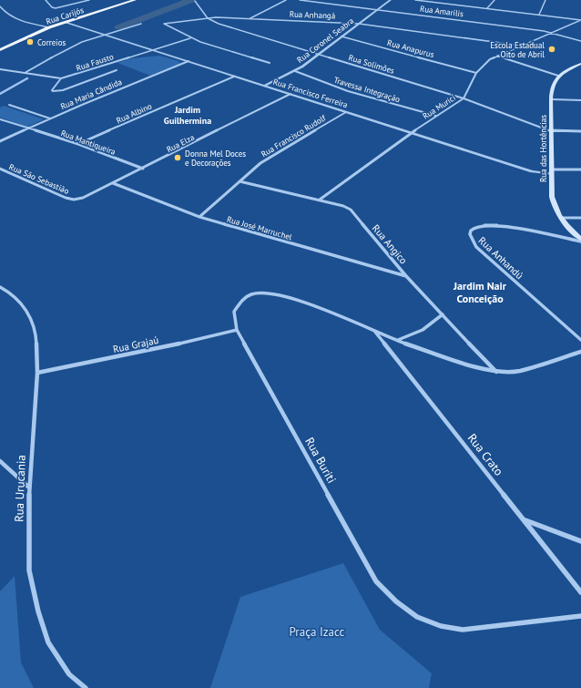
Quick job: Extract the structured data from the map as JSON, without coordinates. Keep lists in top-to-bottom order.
{
  "streets": {
    "main road": ["Rua Carijós", "Rua das Hortências"],
    "street": [
      "Rua Amarilis",
      "Rua Anhangá",
      "Rua Coronel Seabra",
      "Rua Anapurus",
      "Rua Fausto",
      "Rua Solimões",
      "Travessa Integração",
      "Rua Francisco Ferreira",
      "Rua Maria Cândida",
      "Rua Murici",
      "Rua Albino",
      "Rua Francisco Rudolf",
      "Rua Mantiqueira",
      "Rua Elza",
      "Rua São Sebastião",
      "Rua José Marruchel",
      "Rua Angico",
      "Rua Anhandú",
      "Rua Grajaú",
      "Rua Crato",
      "Rua Buriti",
      "Rua Urucania"
    ]
  },
  "crossings": [
    ["Rua Amarilis", "Rua Coronel Seabra"],
    ["Rua Amarilis", "Rua Murici"],
    ["Rua Anhangá", "Rua Coronel Seabra"],
    ["Rua Anhangá", "Rua Fausto"],
    ["Rua Anhangá", "Rua Solimões"],
    ["Rua Anhangá", "Rua Murici"],
    ["Rua Carijós", "Rua Francisco Ferreira"],
    ["Rua Coronel Seabra", "Rua Anapurus"],
    ["Rua Coronel Seabra", "Rua Solimões"],
    ["Rua Coronel Seabra", "Travessa Integração"],
    ["Rua Coronel Seabra", "Rua Francisco Ferreira"],
    ["Rua Anapurus", "Rua Murici"],
    ["Rua Fausto", "Rua Francisco Ferreira"],
    ["Rua Solimões", "Rua Murici"],
    ["Rua Solimões", "Rua das Hortências"],
    ["Travessa Integração", "Rua Murici"],
    ["Rua Francisco Ferreira", "Rua Maria Cândida"],
    ["Rua Francisco Ferreira", "Rua Murici"],
    ["Rua Francisco Ferreira", "Rua Albino"],
    ["Rua Francisco Ferreira", "Rua Francisco Rudolf"],
    ["Rua Francisco Ferreira", "Rua Elza"],
    ["Rua Francisco Ferreira", "Rua das Hortências"],
    ["Rua Maria Cândida", "Rua Mantiqueira"],
    ["Rua Murici", "Rua Angico"],
    ["Rua Albino", "Rua Mantiqueira"],
    ["Rua Francisco Rudolf", "Rua José Marruchel"],
    ["Rua Francisco Rudolf", "Rua Angico"],
    ["Rua Mantiqueira", "Rua Elza"],
    ["Rua Elza", "Rua São Sebastião"],
    ["Rua Elza", "Rua José Marruchel"],
    ["Rua das Hortências", "Rua Anhandú"],
    ["Rua José Marruchel", "Rua Angico"],
    ["Rua Angico", "Rua Buriti"],
    ["Rua Grajaú", "Rua Buriti"],
    ["Rua Grajaú", "Rua Urucania"],
    ["Rua Crato", "Rua Buriti"]
  ],
  "districts": ["Jardim Guilhermina", "Jardim Nair Conceição"],
  "parks": ["Praça Izacc"],
  "places": ["Correios", "Escola Estadual Oito de Abril", "Donna Mel Doces e Decorações"]
}
